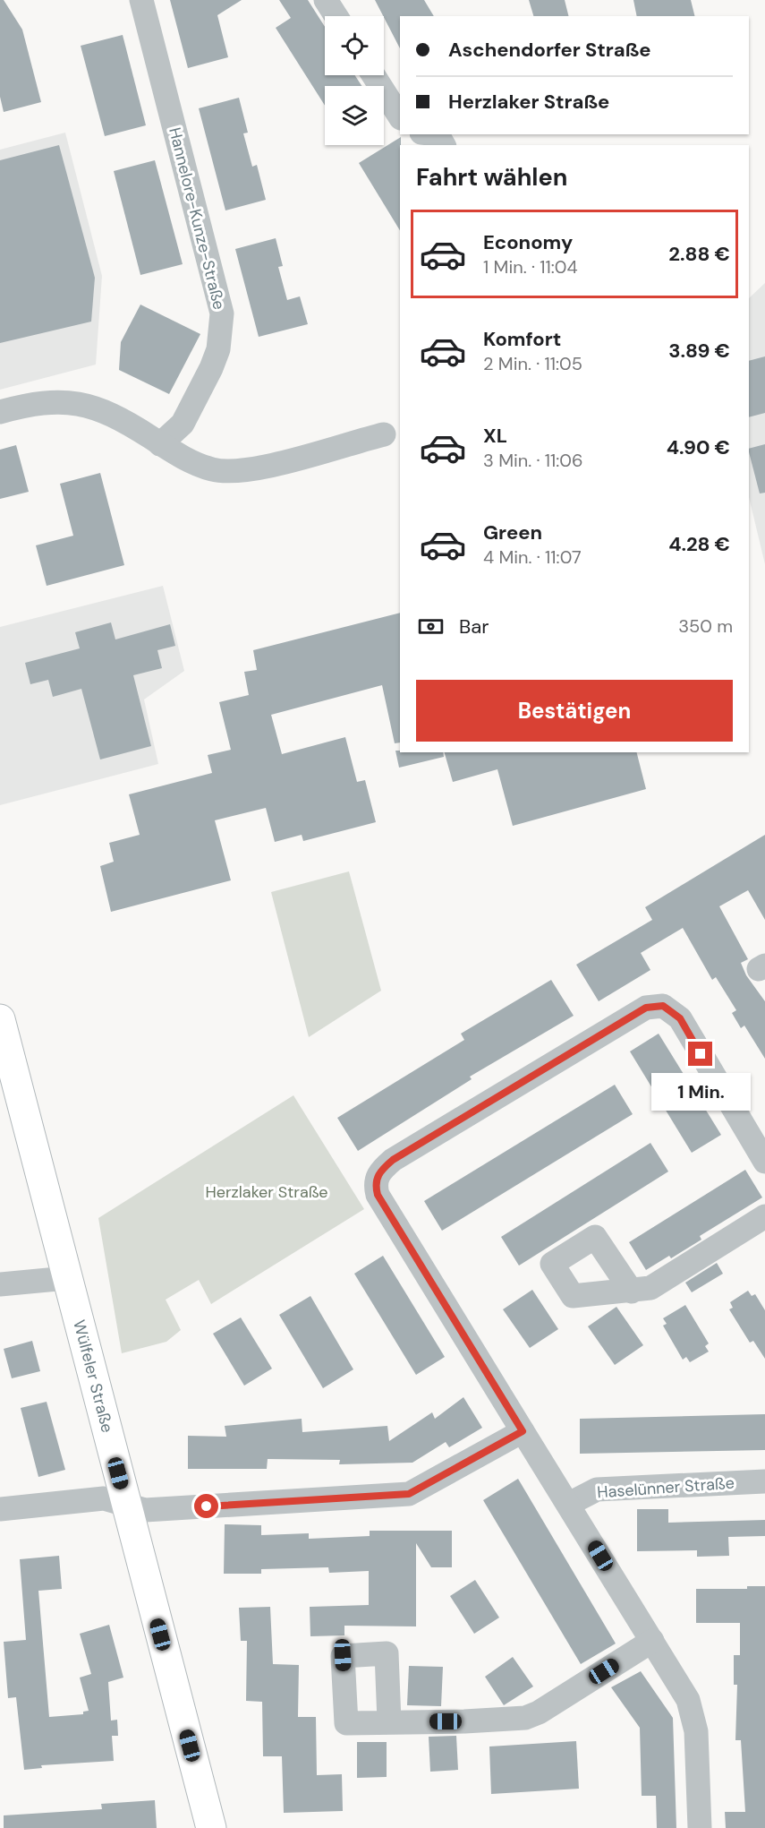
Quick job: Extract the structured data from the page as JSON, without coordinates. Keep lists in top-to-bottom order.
{
  "streets": {
    "main road": ["Wülfeler Straße"],
    "street": ["Hannelore-Kunze-Straße", "Haselünner Straße"]
  },
  "parks": ["Herzlaker Straße"],
  "page": {
    "banner": ["Aschendorfer Straße", "Herzlaker Straße"],
    "heading": "Fahrt wählen",
    "list": [
      {
        "name": "Economy",
        "note": "1 Min. · 11:04",
        "value": "2.88 €"
      },
      {
        "name": "Komfort",
        "note": "2 Min. · 11:05",
        "value": "3.89 €"
      },
      {
        "name": "XL",
        "note": "3 Min. · 11:06",
        "value": "4.90 €"
      },
      {
        "name": "Green",
        "note": "4 Min. · 11:07",
        "value": "4.28 €"
      }
    ],
    "pay": ["Bar", "350 m"],
    "buttons": "Bestätigen",
    "bubble": "1 Min."
  }
}
